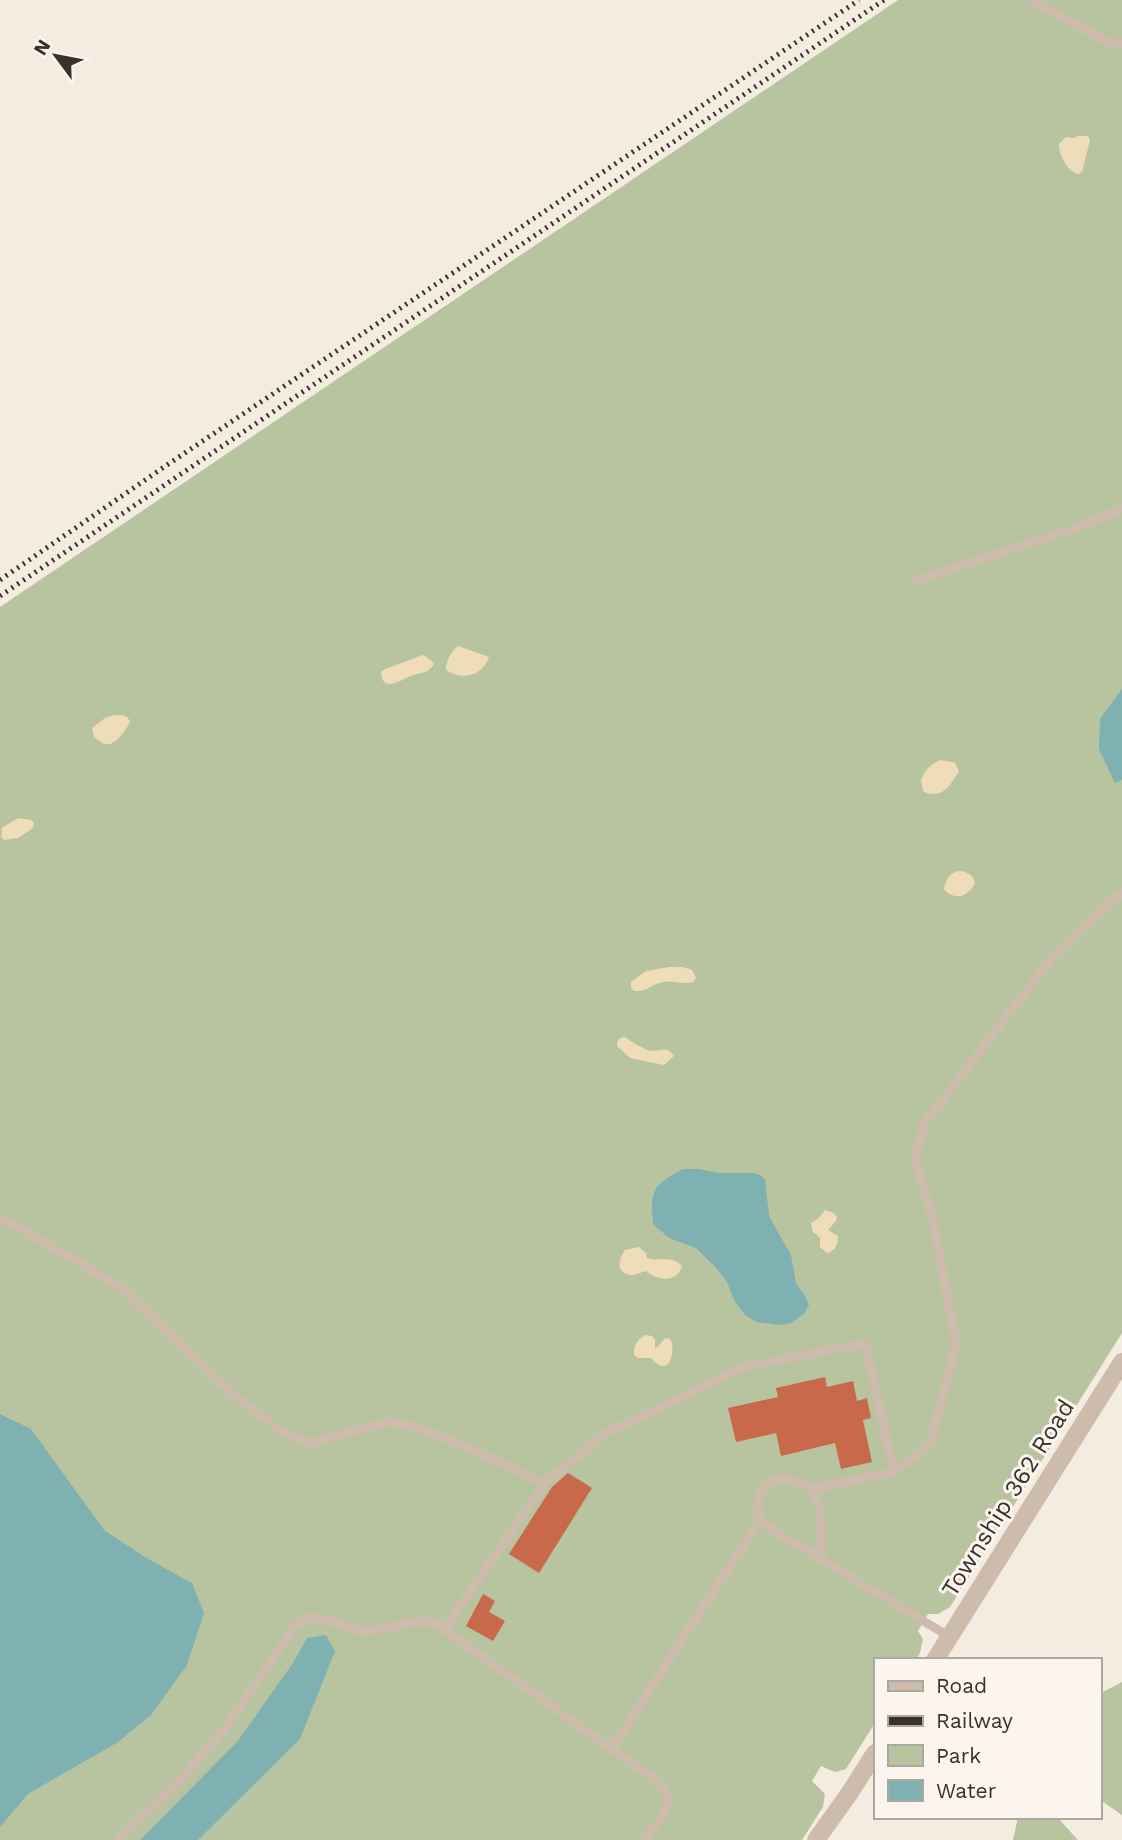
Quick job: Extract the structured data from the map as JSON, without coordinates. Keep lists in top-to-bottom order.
{
  "streets": {
    "street": ["Township 362 Road"]
  },
  "legend": [
    "Road",
    "Railway",
    "Park",
    "Water"
  ],
  "north": "top left"
}
